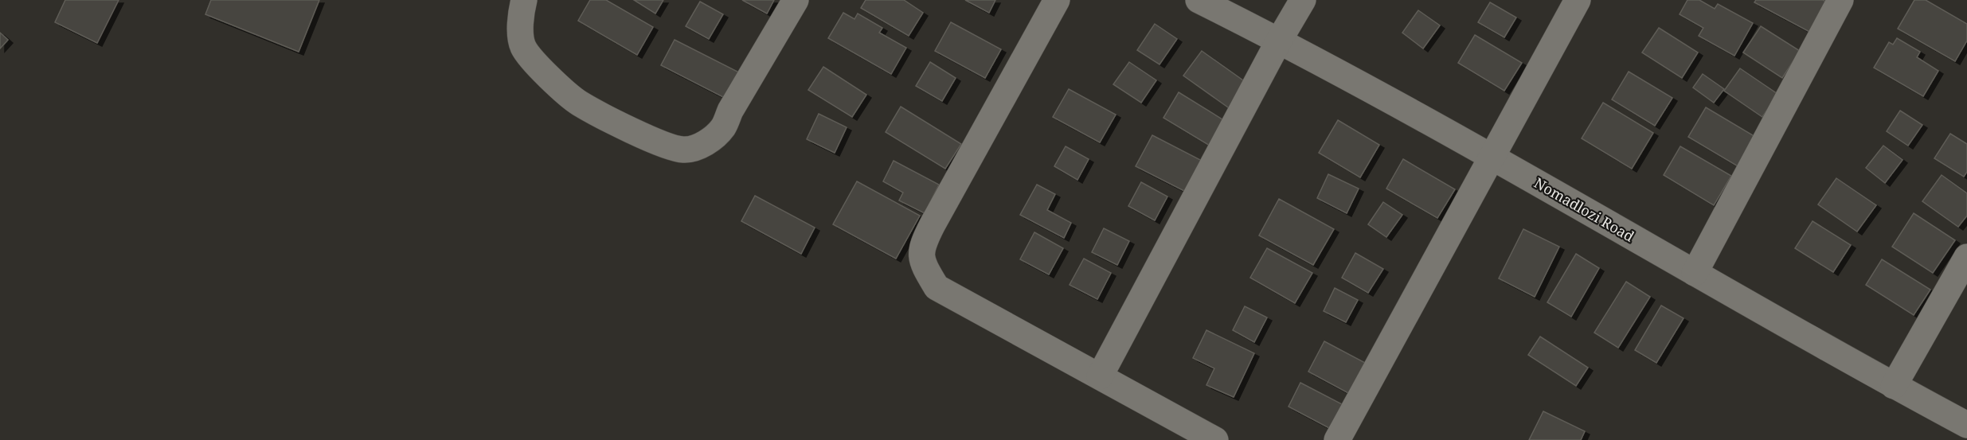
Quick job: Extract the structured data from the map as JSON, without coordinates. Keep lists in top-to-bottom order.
{
  "streets": {
    "street": ["Nomadlozi Road"]
  }
}
